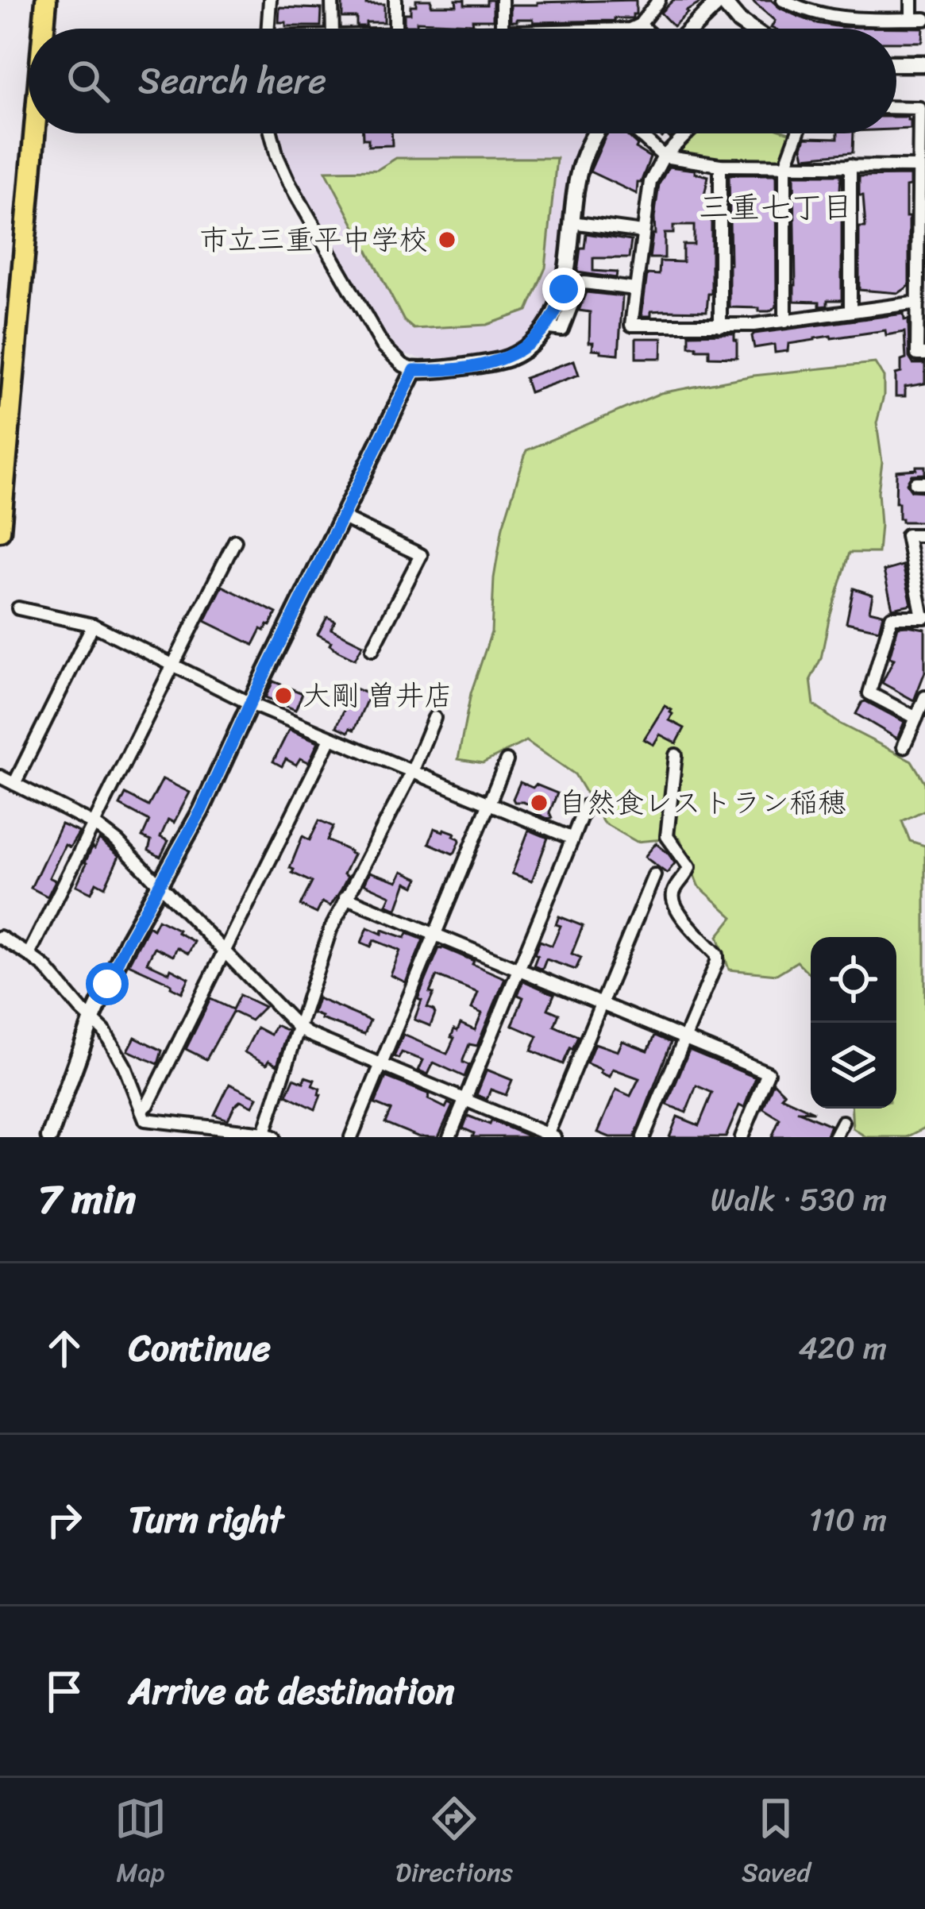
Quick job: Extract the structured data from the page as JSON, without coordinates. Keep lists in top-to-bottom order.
{
  "districts": ["三重七丁目"],
  "places": ["市立三重平中学校", "大剛 曽井店", "自然食レストラン稲穂"],
  "page": {
    "search": "Search here",
    "heading": ["7 min", "Walk · 530 m"],
    "list": [
      ["Continue", "420 m"],
      ["Turn right", "110 m"],
      "Arrive at destination"
    ],
    "nav": ["Map", "Directions", "Saved"]
  }
}
